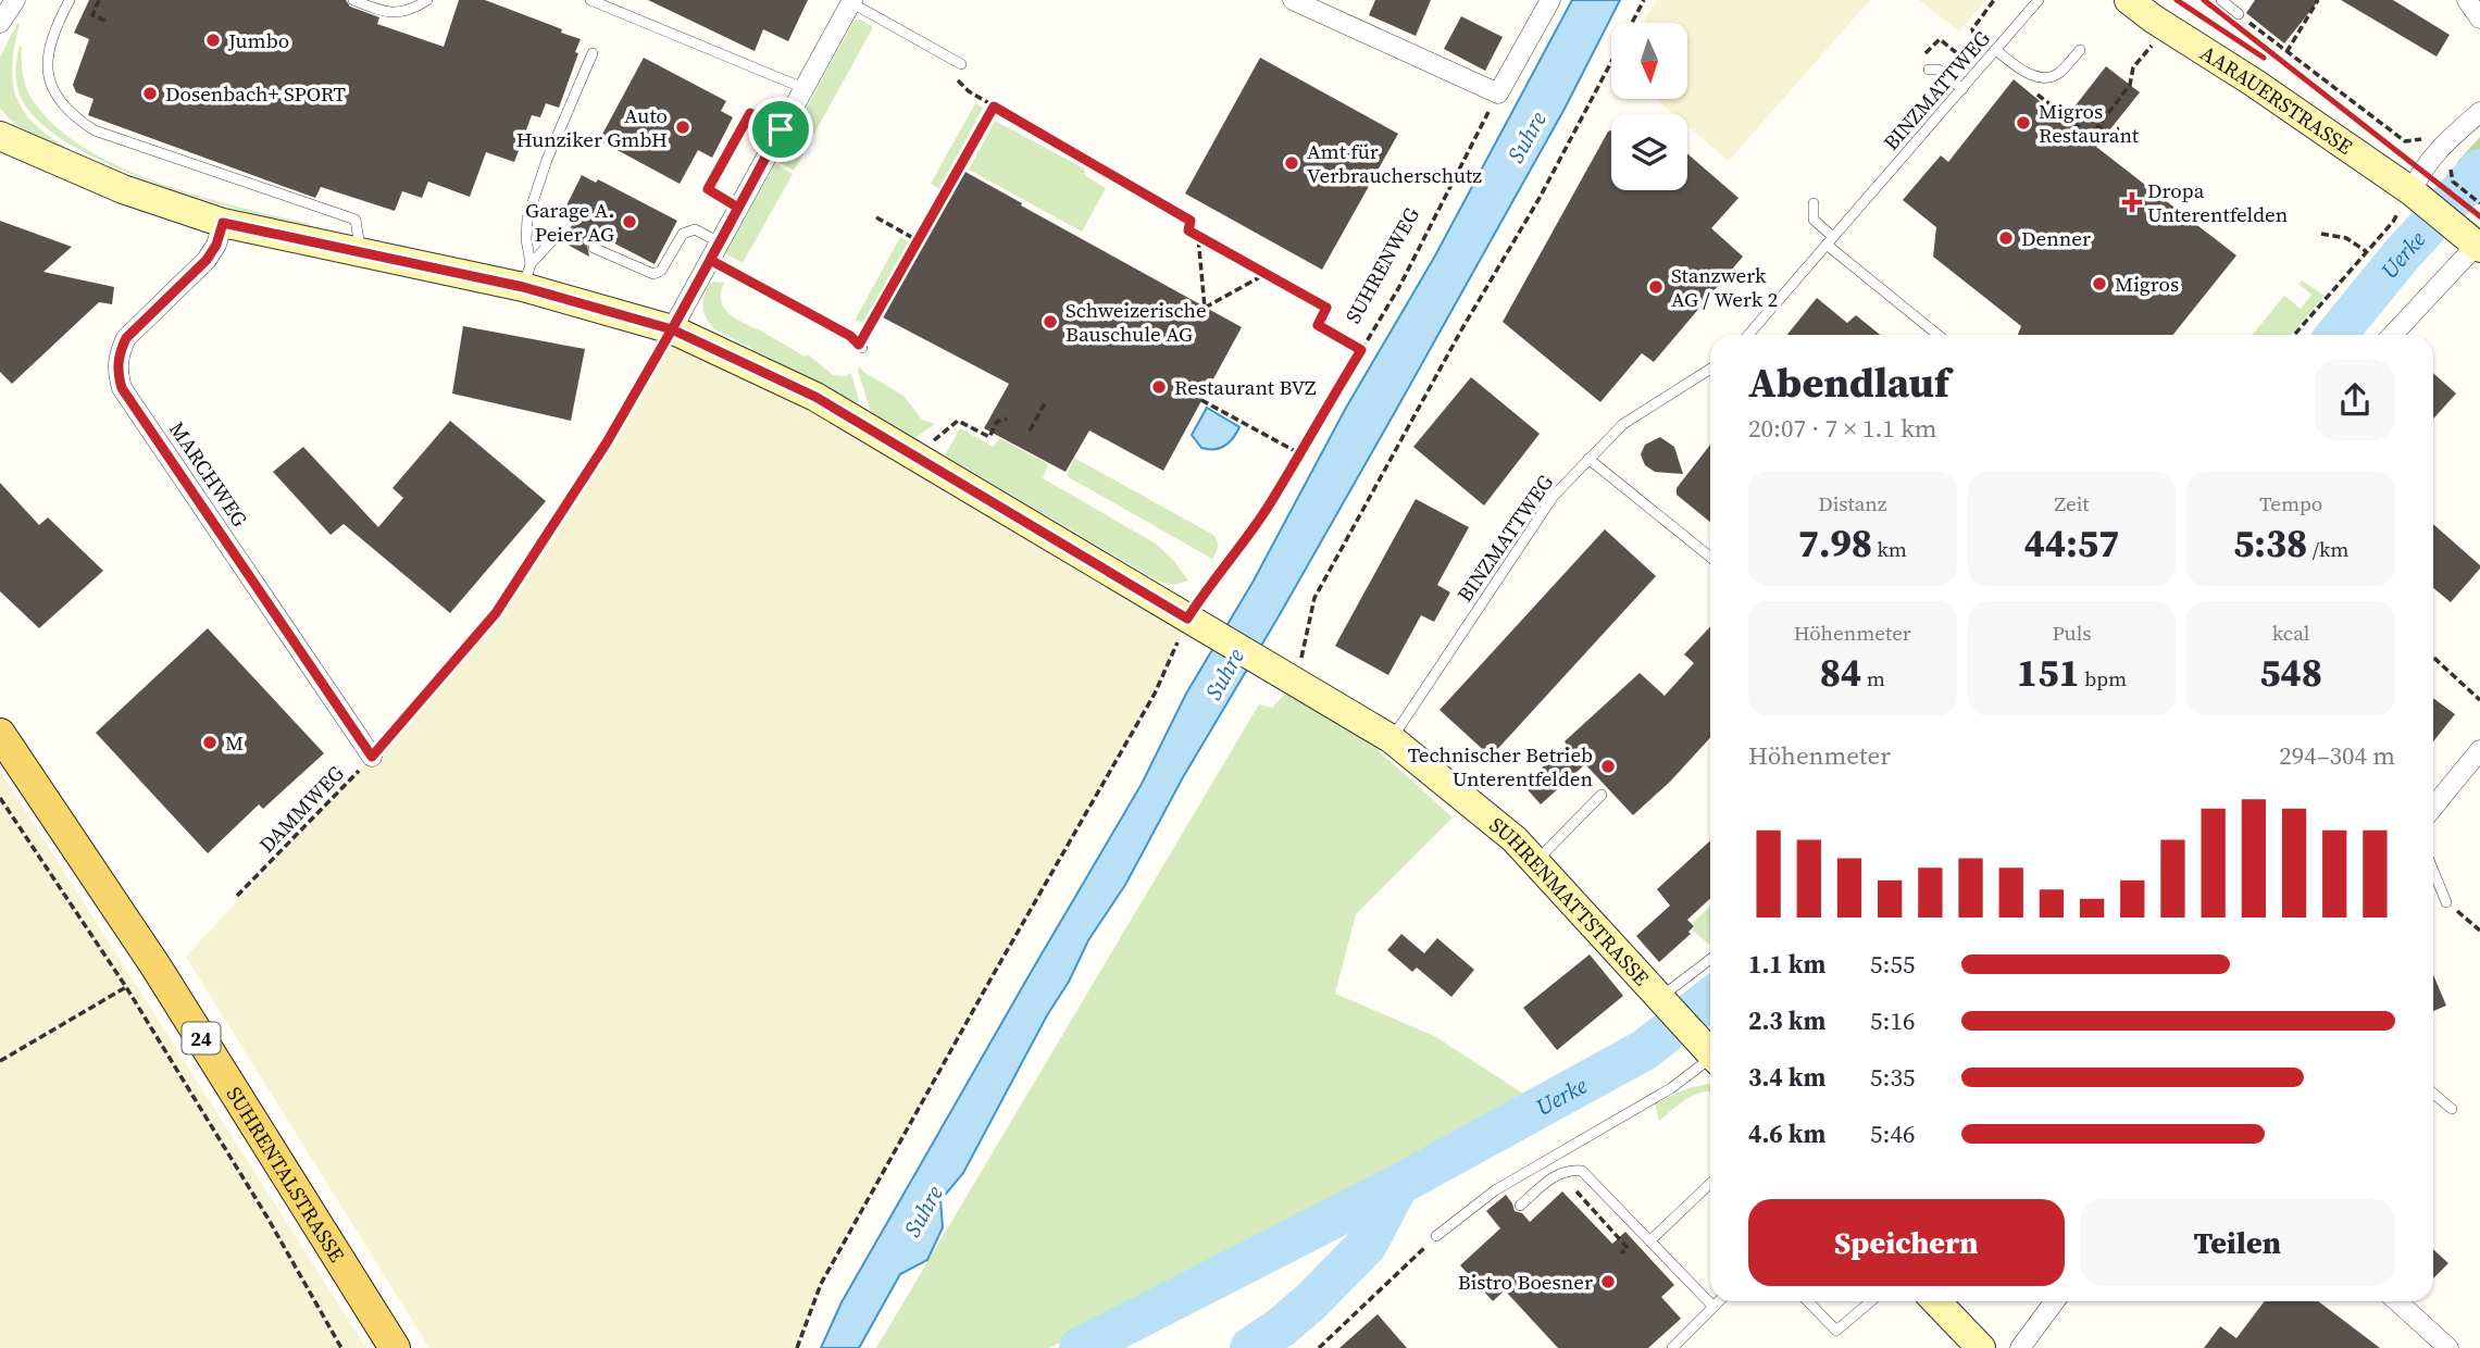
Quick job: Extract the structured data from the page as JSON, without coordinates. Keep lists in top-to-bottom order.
{
  "streets": {
    "main road": ["24", "SUHRENTALSTRASSE"],
    "street": ["AARAUERSTRASSE", "MARCHWEG", "SUHRENMATTSTRASSE"],
    "lane": ["BINZMATTWEG"],
    "path": ["SUHRENWEG", "DAMMWEG"]
  },
  "crossings": [
    ["BINZMATTWEG", "SUHRENMATTSTRASSE"],
    ["MARCHWEG", "DAMMWEG"],
    ["MARCHWEG", "SUHRENMATTSTRASSE"],
    ["DAMMWEG", "SUHRENMATTSTRASSE"]
  ],
  "water": ["Suhre", "Uerke"],
  "places": {
    "other": [
      "Jumbo",
      "Dosenbach+ SPORT",
      "Migros Restaurant",
      "Auto Hunziker GmbH",
      "Amt für Verbraucherschutz",
      "Garage A. Peier AG",
      "Denner",
      "Migros",
      "Stanzwerk AG / Werk 2",
      "Schweizerische Bauschule AG",
      "Restaurant BVZ",
      "M",
      "Technischer Betrieb Unterentfelden",
      "Bistro Boesner"
    ],
    "health": ["Dropa Unterentfelden"]
  },
  "north": "bottom",
  "page": {
    "heading": ["Abendlauf", "20:07 · 7 × 1.1 km"],
    "stats": [
      ["Distanz", "7.98 km"],
      ["Zeit", "44:57"],
      ["Tempo", "5:38 /km"],
      ["Höhenmeter", "84 m"],
      ["Puls", "151 bpm"],
      ["kcal", "548"]
    ],
    "chart": ["Höhenmeter", "294–304 m"],
    "list": [
      {
        "name": "1.1 km",
        "note": "5:55"
      },
      {
        "name": "2.3 km",
        "note": "5:16"
      },
      {
        "name": "3.4 km",
        "note": "5:35"
      },
      {
        "name": "4.6 km",
        "note": "5:46"
      }
    ],
    "buttons": ["Speichern", "Teilen"]
  }
}
